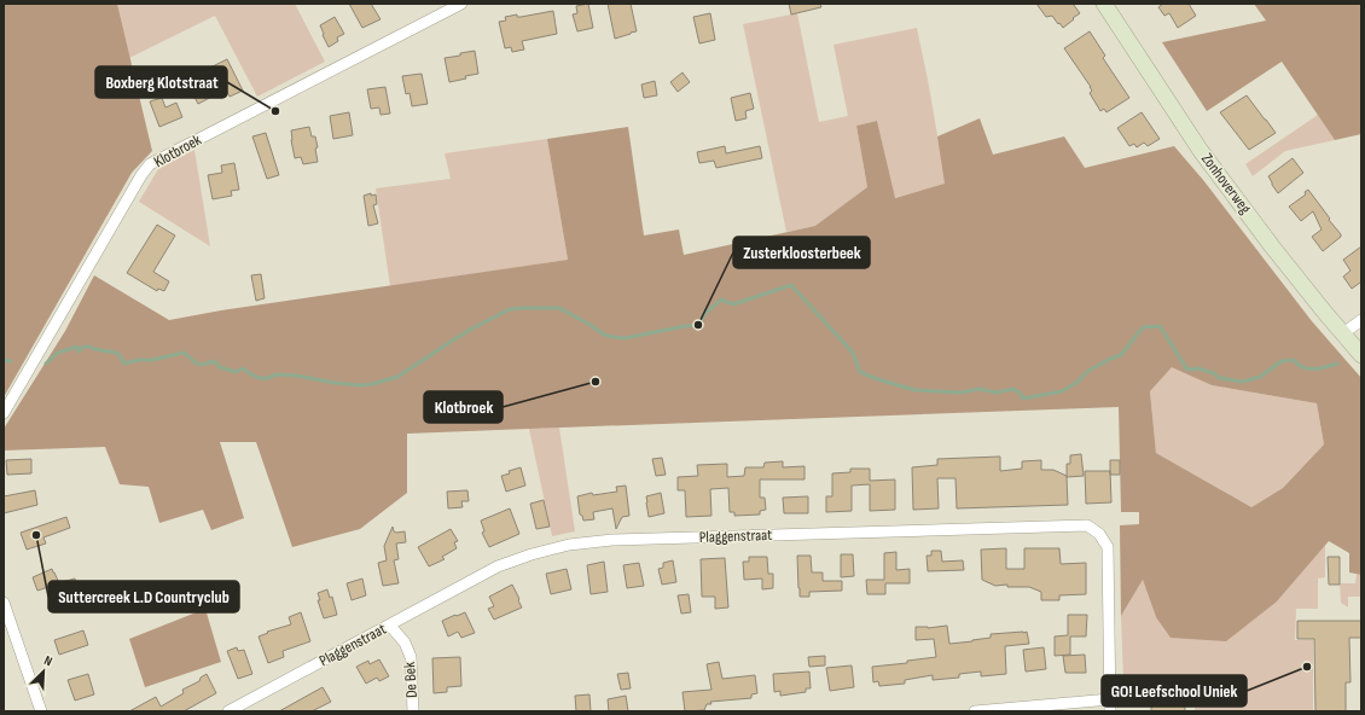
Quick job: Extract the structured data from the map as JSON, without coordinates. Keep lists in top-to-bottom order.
{
  "streets": {
    "street": [
      "Klotbroek",
      "Zonhoverweg",
      "Plaggenstraat",
      "De Bek"
    ]
  },
  "crossings": [
    ["Plaggenstraat", "De Bek"]
  ],
  "places": [
    "Boxberg Klotstraat",
    "Zusterkloosterbeek",
    "Klotbroek",
    "Suttercreek L.D Countryclub",
    "GO! Leefschool Uniek"
  ],
  "north": "top right"
}
